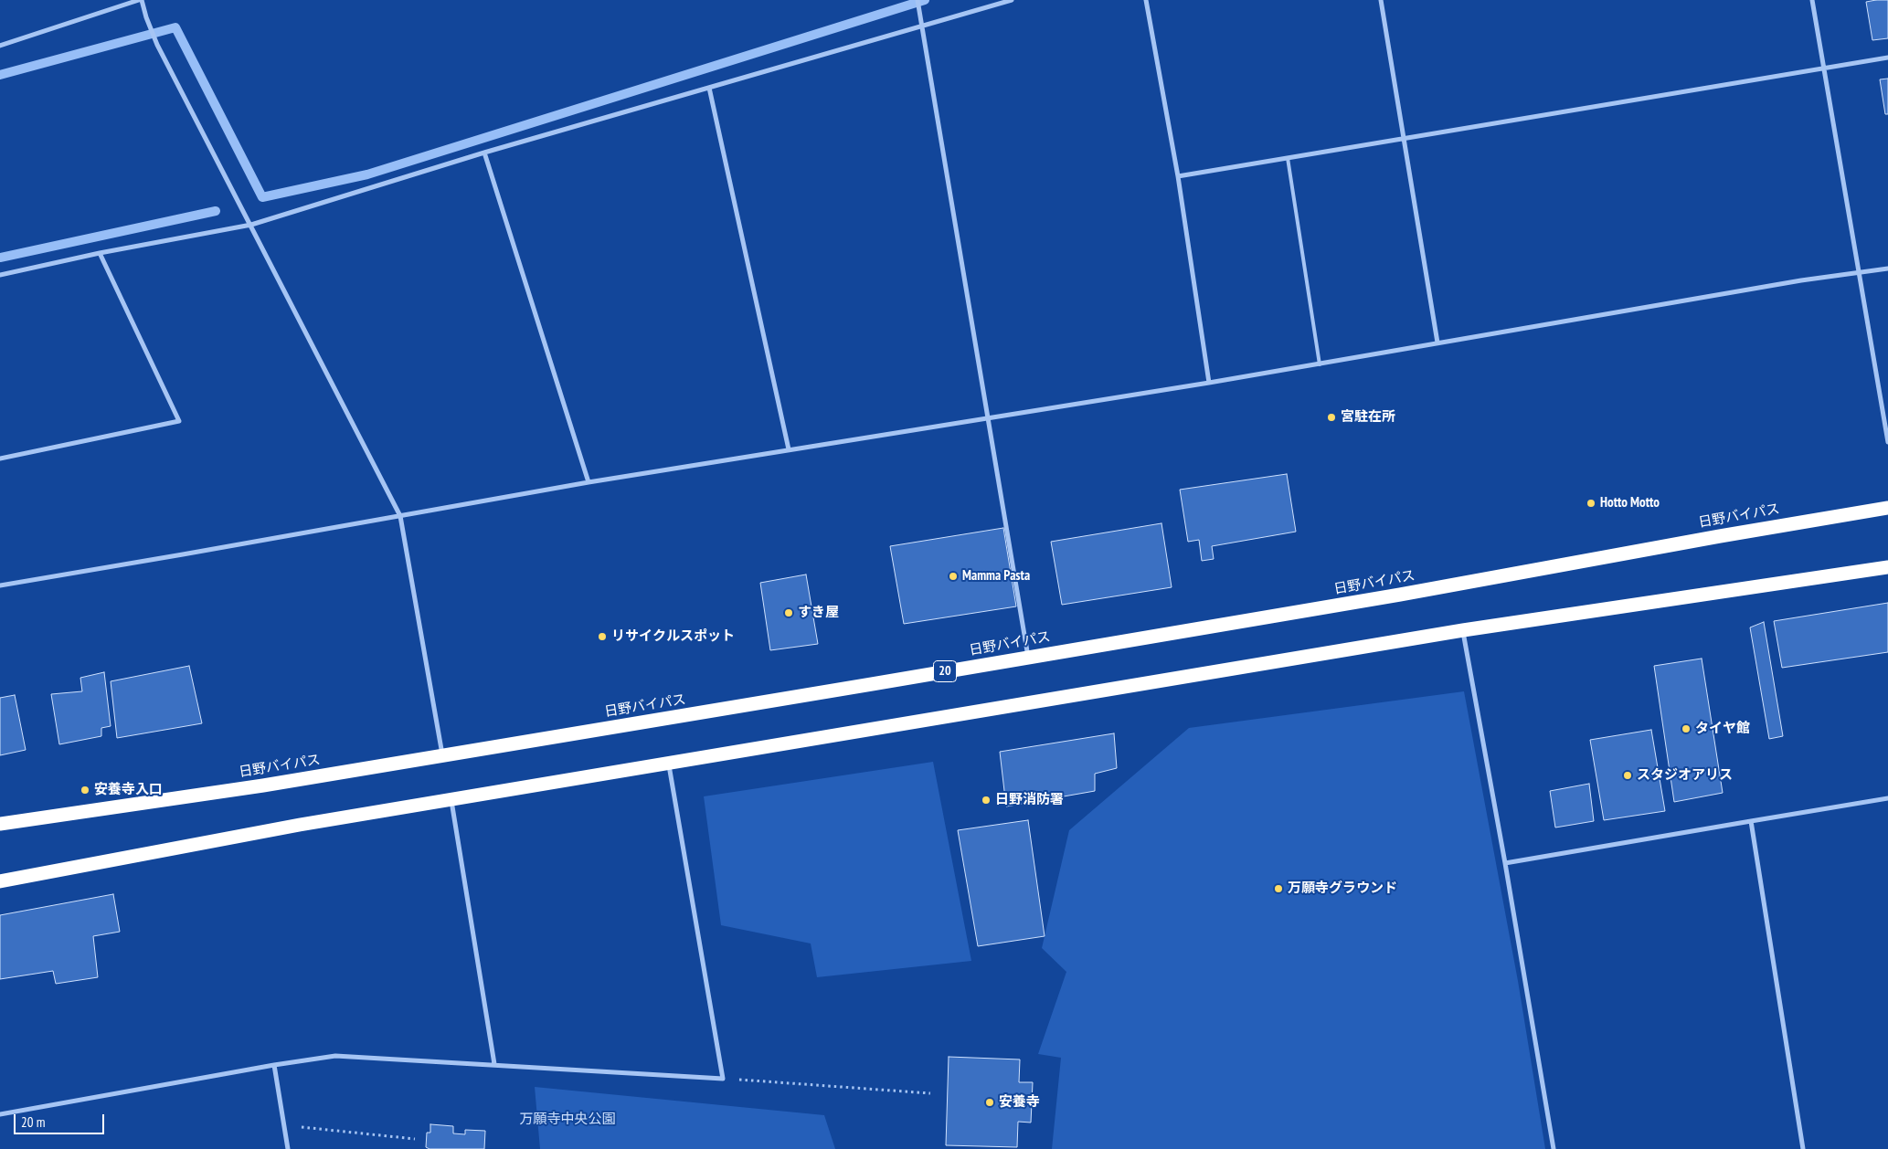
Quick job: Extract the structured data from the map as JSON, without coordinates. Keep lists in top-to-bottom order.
{
  "streets": {
    "highway": ["日野バイパス", "20"]
  },
  "parks": ["万願寺中央公園"],
  "places": [
    "宮駐在所",
    "Hotto Motto",
    "Mamma Pasta",
    "すき屋",
    "リサイクルスポット",
    "タイヤ館",
    "スタジオアリス",
    "安養寺入口",
    "日野消防署",
    "万願寺グラウンド",
    "安養寺"
  ],
  "scale_bar": "20 m"
}
